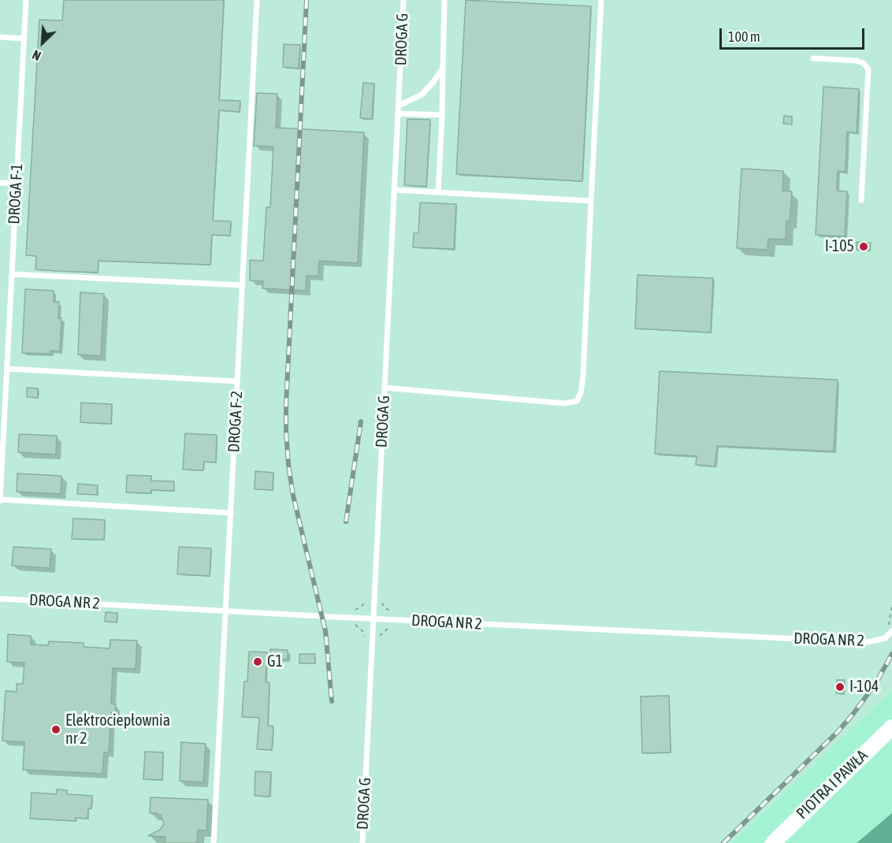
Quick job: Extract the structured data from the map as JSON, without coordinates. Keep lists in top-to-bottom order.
{
  "streets": {
    "street": ["PIOTRA I PAWŁA"],
    "lane": [
      "DROGA G",
      "DROGA F-1",
      "DROGA F-2",
      "DROGA NR 2"
    ]
  },
  "crossings": [
    ["DROGA G", "DROGA NR 2"],
    ["DROGA F-2", "DROGA NR 2"]
  ],
  "places": [
    "I-105",
    "G1",
    "I-104",
    "Elektrociepłownia nr 2"
  ],
  "scale_bar": "100 m",
  "north": "bottom left"
}
